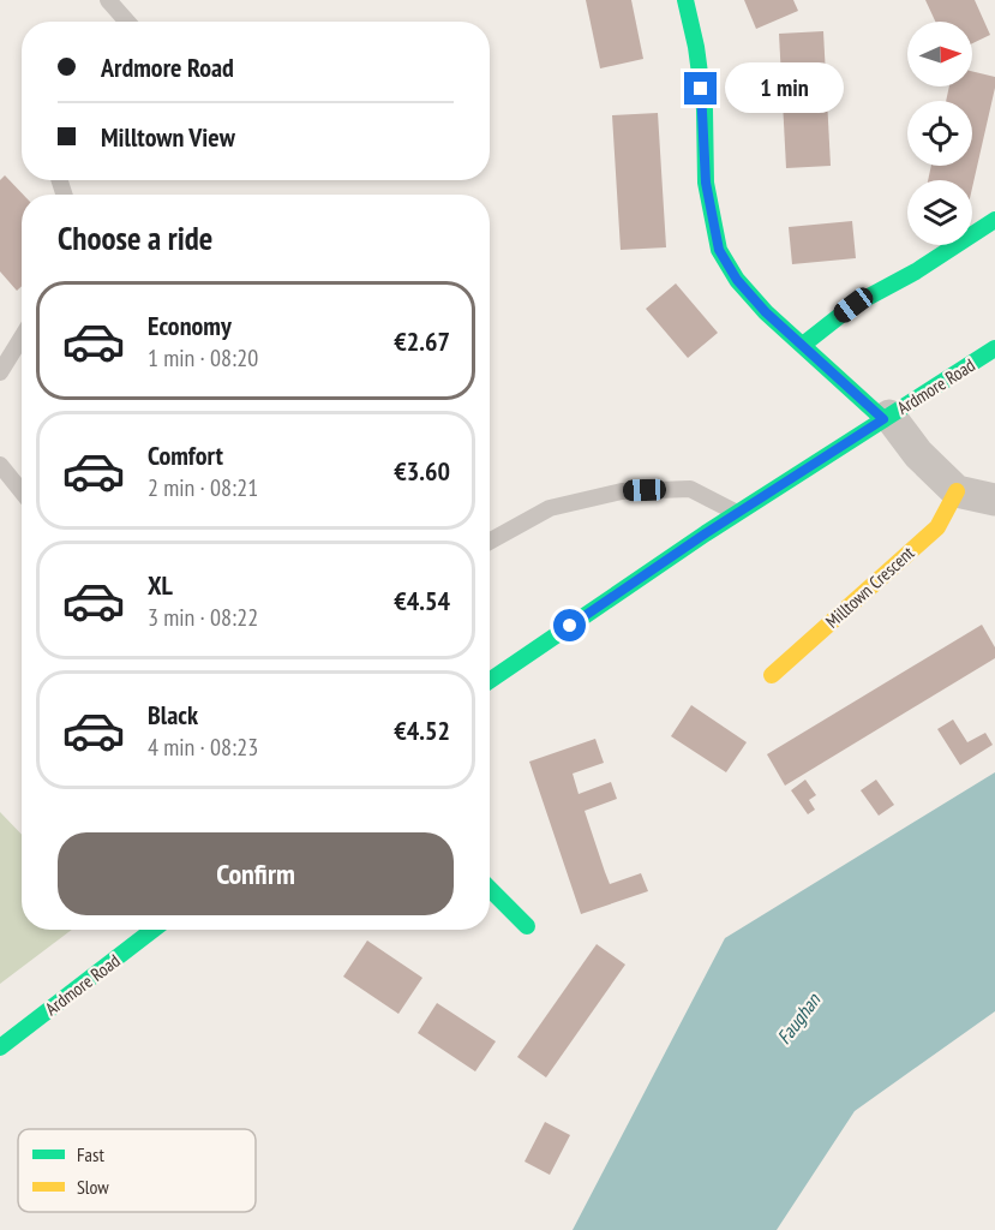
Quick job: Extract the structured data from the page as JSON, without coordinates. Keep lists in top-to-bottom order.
{
  "streets": {
    "street": ["Ardmore Road", "Milltown Crescent"]
  },
  "water": ["Faughan"],
  "legend": ["Fast", "Slow"],
  "north": "right",
  "page": {
    "banner": ["Ardmore Road", "Milltown View"],
    "bubble": "1 min",
    "heading": "Choose a ride",
    "list": [
      {
        "name": "Economy",
        "note": "1 min · 08:20",
        "value": "€2.67"
      },
      {
        "name": "Comfort",
        "note": "2 min · 08:21",
        "value": "€3.60"
      },
      {
        "name": "XL",
        "note": "3 min · 08:22",
        "value": "€4.54"
      },
      {
        "name": "Black",
        "note": "4 min · 08:23",
        "value": "€4.52"
      }
    ],
    "buttons": "Confirm"
  }
}
